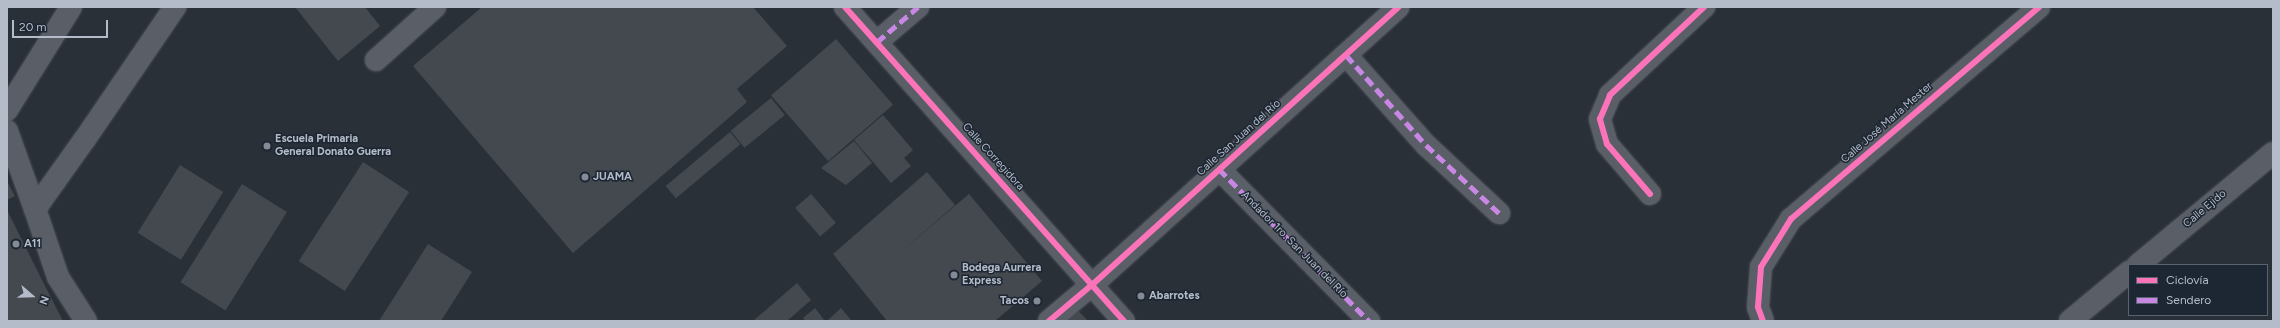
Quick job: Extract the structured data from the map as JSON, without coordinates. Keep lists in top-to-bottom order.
{
  "streets": {
    "street": [
      "Calle José María Mester",
      "Calle San Juan del Río",
      "Calle Corregidora",
      "Calle Ejido",
      "Andador 1ro. San Juan del Río"
    ]
  },
  "crossings": [
    ["Calle San Juan del Río", "Calle Corregidora"],
    ["Calle San Juan del Río", "Andador 1ro. San Juan del Río"]
  ],
  "places": [
    "Escuela Primaria General Donato Guerra",
    "JUAMA",
    "A11",
    "Bodega Aurrera Express",
    "Abarrotes",
    "Tacos"
  ],
  "legend": ["Ciclovía", "Sendero"],
  "scale_bar": "20 m",
  "north": "right"
}
